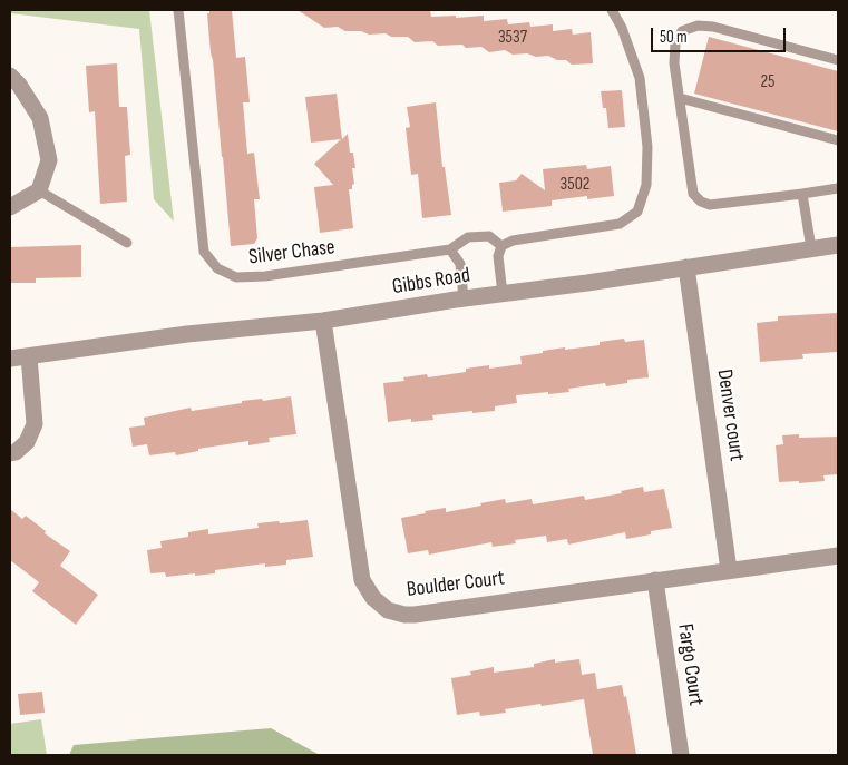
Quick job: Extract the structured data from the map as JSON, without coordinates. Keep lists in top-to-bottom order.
{
  "streets": {
    "street": [
      "Gibbs Road",
      "Denver court",
      "Boulder Court",
      "Fargo Court"
    ],
    "lane": ["Silver Chase"]
  },
  "crossings": [
    ["Gibbs Road", "Denver court"],
    ["Gibbs Road", "Boulder Court"],
    ["Denver court", "Boulder Court"],
    ["Boulder Court", "Fargo Court"]
  ],
  "house_numbers": ["3537", "25", "3502"],
  "scale_bar": "50 m"
}
